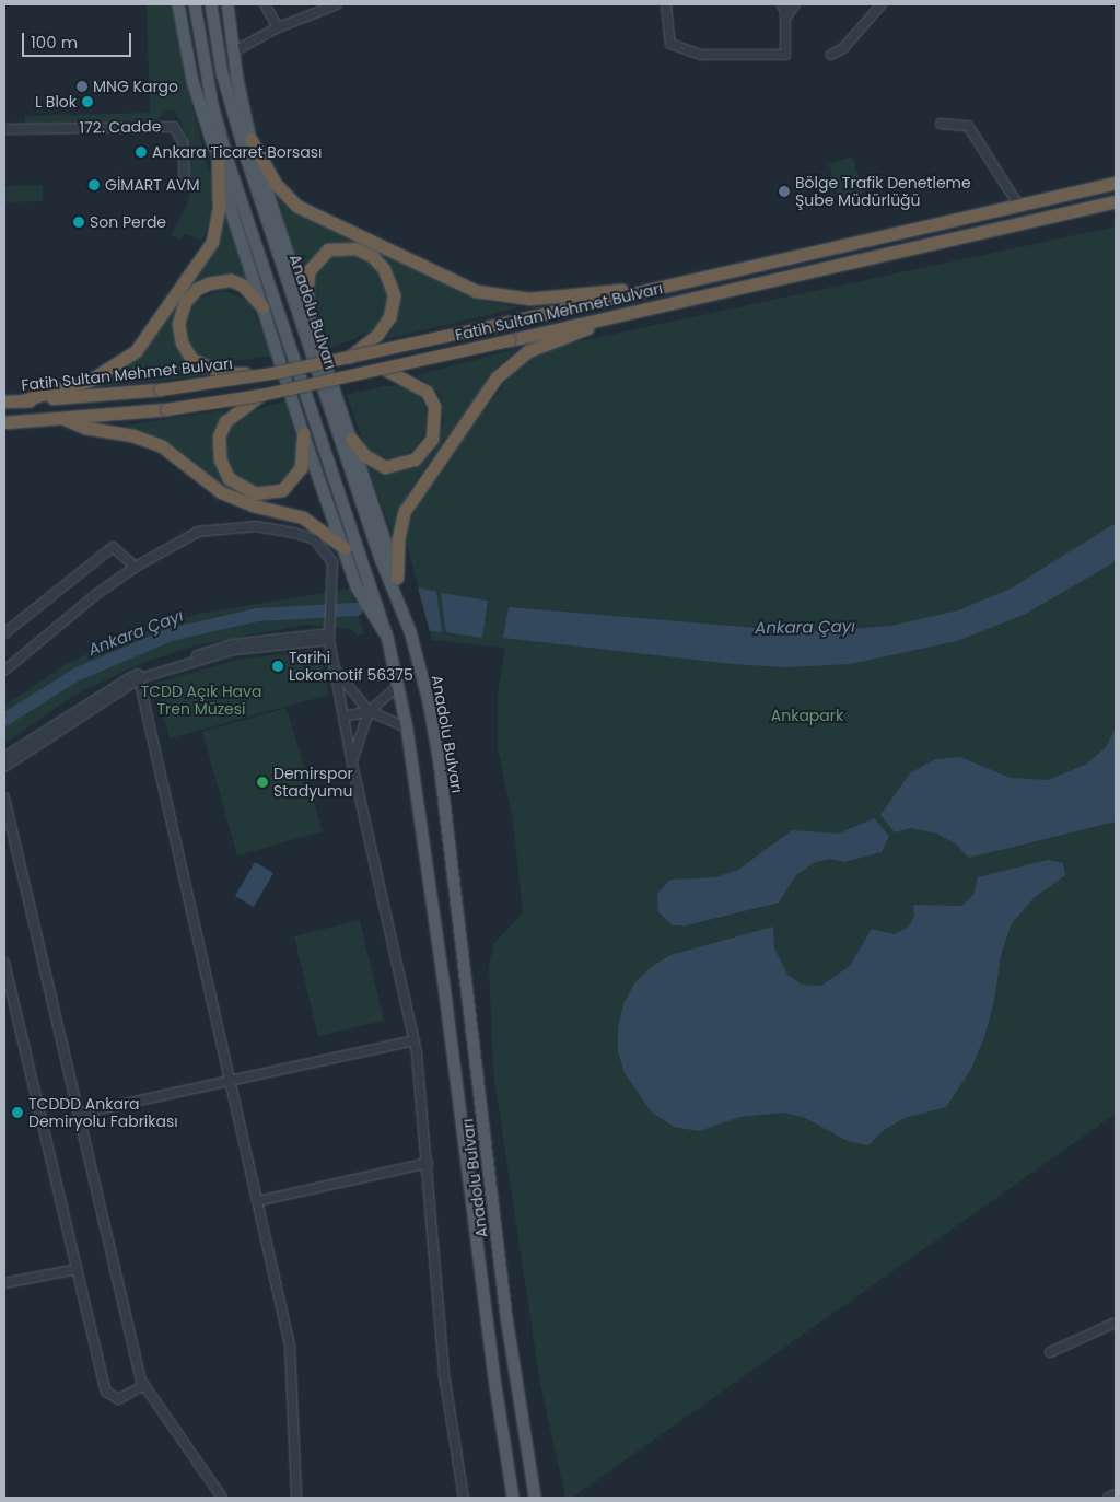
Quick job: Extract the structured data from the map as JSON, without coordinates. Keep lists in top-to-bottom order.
{
  "streets": {
    "highway": ["Fatih Sultan Mehmet Bulvarı"],
    "main road": ["Anadolu Bulvarı"],
    "street": ["172. Cadde"]
  },
  "water": ["Ankara Çayı"],
  "parks": ["TCDD Açık Hava Tren Müzesi", "Ankapark"],
  "places": [
    "MNG Kargo",
    "L Blok",
    "Ankara Ticaret Borsası",
    "GİMART AVM",
    "Bölge Trafik Denetleme Şube Müdürlüğü",
    "Son Perde",
    "Tarihi Lokomotif 56375",
    "Demirspor Stadyumu",
    "TCDDD Ankara Demiryolu Fabrikası"
  ],
  "scale_bar": "100 m"
}
